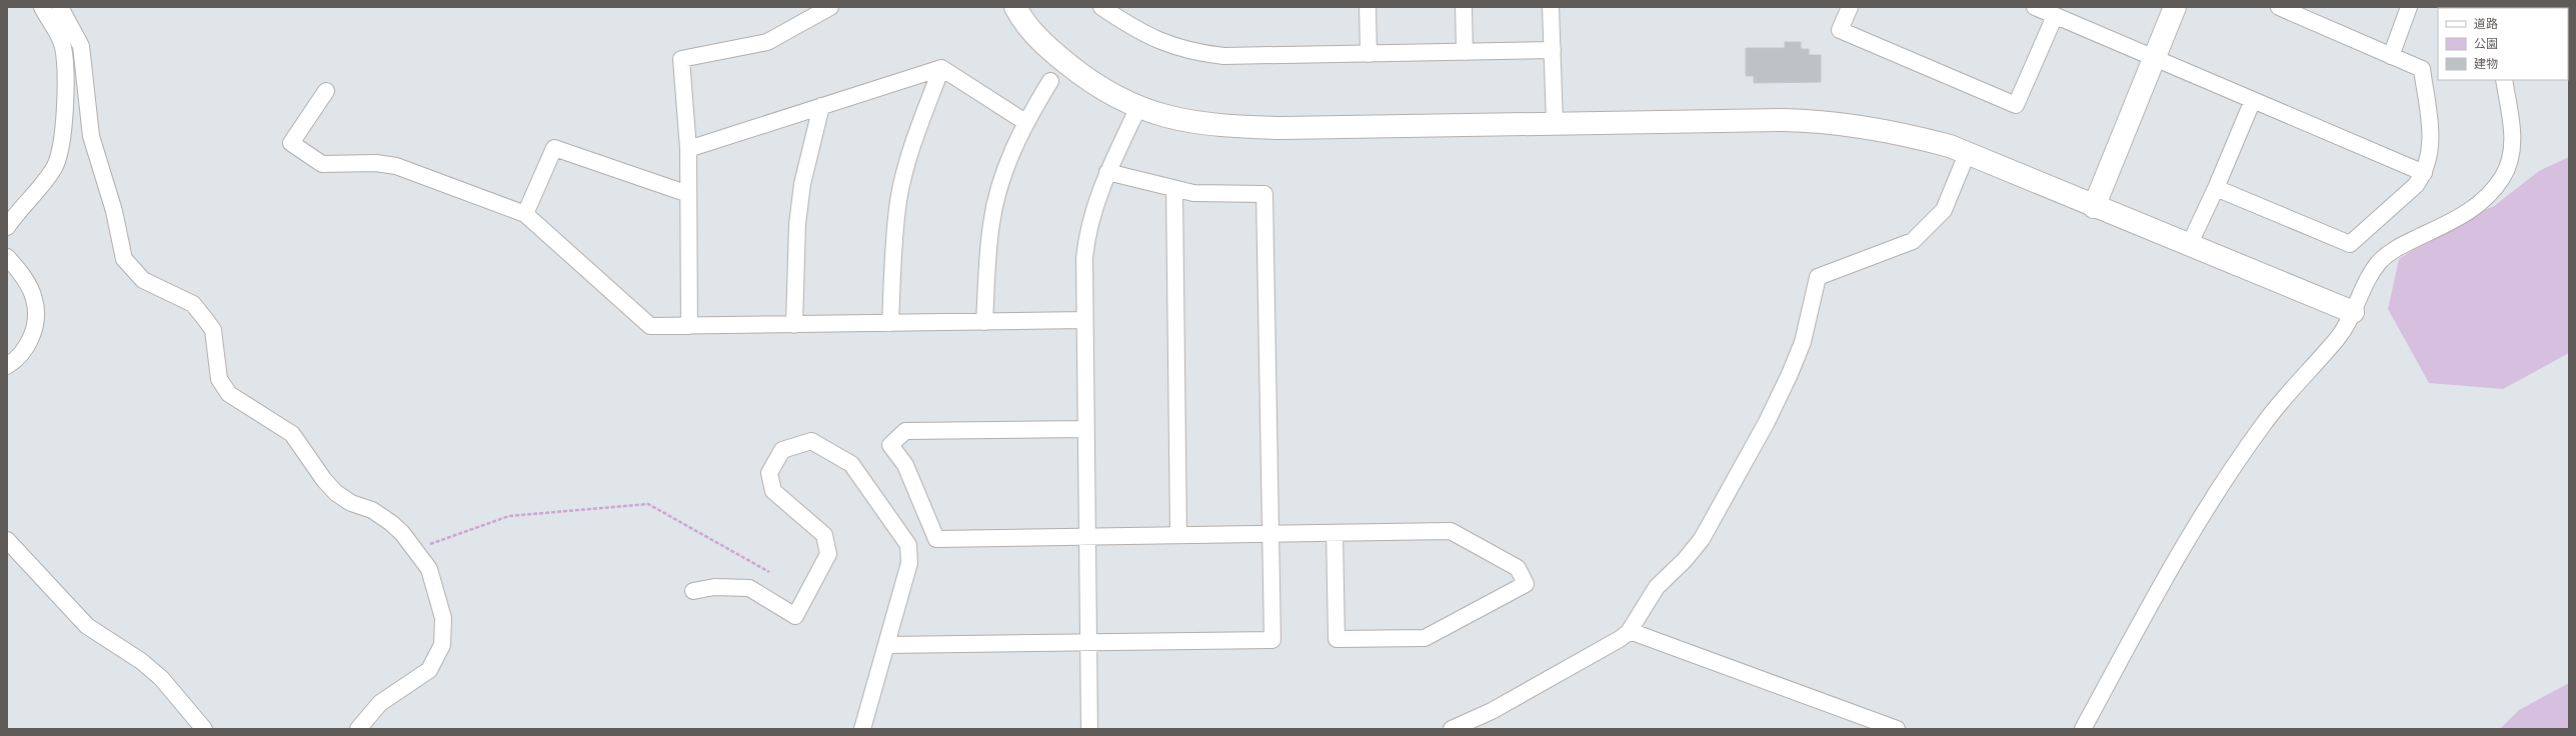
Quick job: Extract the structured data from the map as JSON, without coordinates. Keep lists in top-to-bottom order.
{
  "legend": ["道路", "公園", "建物"]
}
